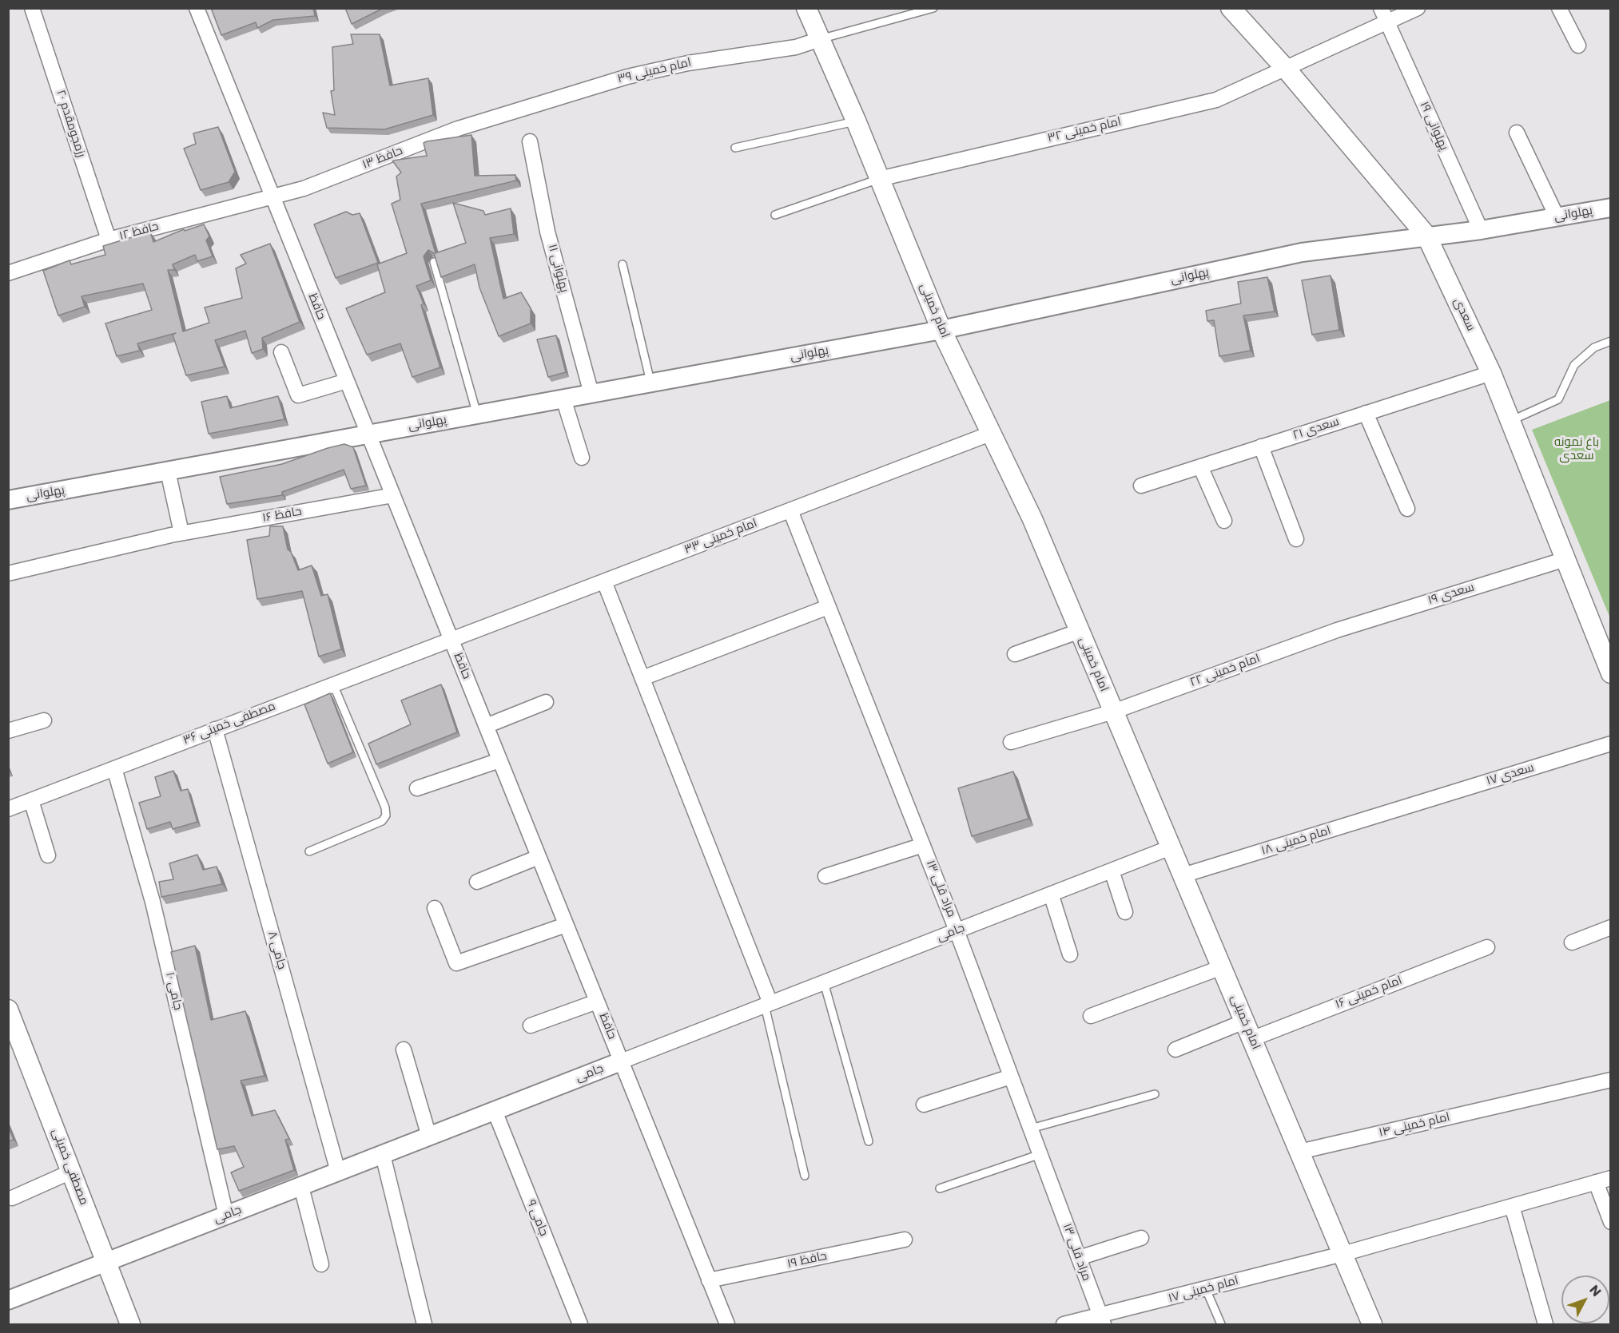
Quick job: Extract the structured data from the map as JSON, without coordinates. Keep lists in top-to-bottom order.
{
  "streets": {
    "main road": ["امام خمینی", "سعدی", "مصطفی خمینی"],
    "street": [
      "امام خمینی ۳۹",
      "رزمجومقدم ۲۰",
      "پهلوانی ۱۹",
      "امام خمینی ۳۲",
      "حافظ ۱۳",
      "پهلوانی",
      "حافظ ۱۲",
      "پهلوانی ۱۱",
      "حافظ",
      "سعدی ۲۱",
      "حافظ ۱۶",
      "امام خمینی ۳۳",
      "سعدی ۱۹",
      "امام خمینی ۲۲",
      "مصطفی خمینی ۳۶",
      "سعدی ۱۷",
      "امام خمینی ۱۸",
      "مراد قلی ۱۳",
      "جامی",
      "جامی ۸",
      "جامی ۱۰",
      "امام خمینی ۱۶",
      "امام خمینی ۱۴",
      "جامی ۹",
      "حافظ ۱۹",
      "امام خمینی ۱۷"
    ]
  },
  "crossings": [
    ["امام خمینی ۳۹", "حافظ ۱۳"],
    ["امام خمینی ۳۹", "امام خمینی"],
    ["رزمجومقدم ۲۰", "حافظ ۱۲"],
    ["پهلوانی ۱۹", "امام خمینی ۳۲"],
    ["پهلوانی ۱۹", "پهلوانی"],
    ["امام خمینی ۳۲", "امام خمینی"],
    ["امام خمینی ۳۲", "سعدی"],
    ["حافظ ۱۳", "حافظ ۱۲"],
    ["حافظ ۱۳", "حافظ"],
    ["پهلوانی", "پهلوانی ۱۱"],
    ["پهلوانی", "حافظ"],
    ["پهلوانی", "امام خمینی"],
    ["پهلوانی", "سعدی"],
    ["حافظ ۱۲", "حافظ"],
    ["حافظ", "حافظ ۱۶"],
    ["حافظ", "امام خمینی ۳۳"],
    ["حافظ", "مصطفی خمینی ۳۶"],
    ["حافظ", "جامی"],
    ["حافظ", "حافظ ۱۹"],
    ["امام خمینی", "امام خمینی ۳۳"],
    ["امام خمینی", "امام خمینی ۲۲"],
    ["امام خمینی", "امام خمینی ۱۸"],
    ["امام خمینی", "جامی"],
    ["امام خمینی", "امام خمینی ۱۶"],
    ["امام خمینی", "امام خمینی ۱۴"],
    ["امام خمینی", "امام خمینی ۱۷"],
    ["سعدی", "سعدی ۲۱"],
    ["سعدی", "سعدی ۱۹"],
    ["امام خمینی ۳۳", "مصطفی خمینی ۳۶"],
    ["امام خمینی ۳۳", "مراد قلی ۱۳"],
    ["سعدی ۱۹", "امام خمینی ۲۲"],
    ["مصطفی خمینی ۳۶", "جامی ۸"],
    ["مصطفی خمینی ۳۶", "جامی ۱۰"],
    ["سعدی ۱۷", "امام خمینی ۱۸"],
    ["مراد قلی ۱۳", "جامی"],
    ["مراد قلی ۱۳", "امام خمینی ۱۷"],
    ["جامی", "جامی ۸"],
    ["جامی", "جامی ۱۰"],
    ["جامی", "مصطفی خمینی"],
    ["جامی", "جامی ۹"]
  ],
  "parks": ["باغ نمونه سعدی"],
  "north": "top right"
}
